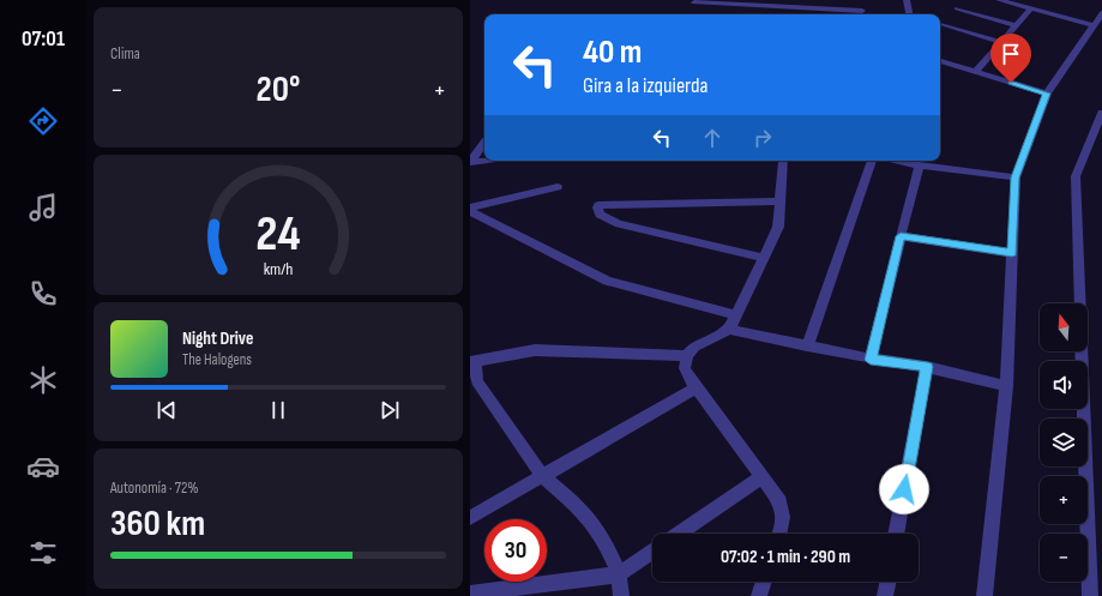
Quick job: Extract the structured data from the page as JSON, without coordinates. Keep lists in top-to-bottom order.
{
  "north": "top",
  "page": {
    "tabs": "07:01",
    "tile": [
      "Clima",
      ["Autonomía · 72%", "360 km"]
    ],
    "turn": ["40 m", "Gira a la izquierda"],
    "heat": ["−", "20°", "+"],
    "map_buttons": ["+", "−"],
    "song": ["Night Drive", "The Halogens"],
    "limit": "30",
    "trip": "07:02 · 1 min · 290 m",
    "gauge": ["24", "km/h"]
  }
}
